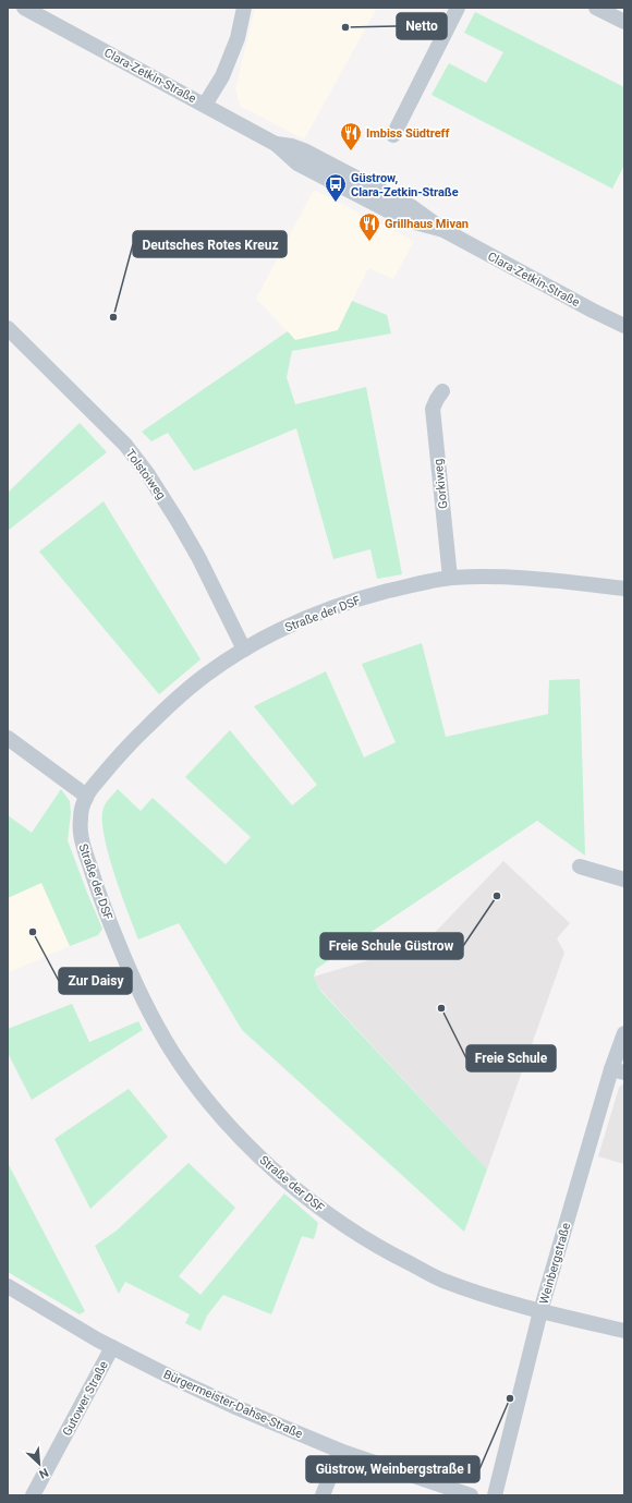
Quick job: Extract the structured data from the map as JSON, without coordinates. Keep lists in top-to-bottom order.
{
  "streets": {
    "street": [
      "Clara-Zetkin-Straße",
      "Tolstoiweg",
      "Gorkiweg",
      "Straße der DSF",
      "Weinbergstraße",
      "Gutower Straße",
      "Bürgermeister-Dahse-Straße"
    ]
  },
  "crossings": [
    ["Tolstoiweg", "Straße der DSF"],
    ["Gorkiweg", "Straße der DSF"],
    ["Straße der DSF", "Weinbergstraße"],
    ["Gutower Straße", "Bürgermeister-Dahse-Straße"]
  ],
  "places": {
    "other": [
      "Netto",
      "Deutsches Rotes Kreuz",
      "Freie Schule Güstrow",
      "Zur Daisy",
      "Freie Schule",
      "Güstrow, Weinbergstraße I"
    ],
    "restaurant": ["Imbiss Südtreff", "Grillhaus Mivan"],
    "bus stop": ["Güstrow, Clara-Zetkin-Straße"]
  },
  "north": "bottom right"
}
